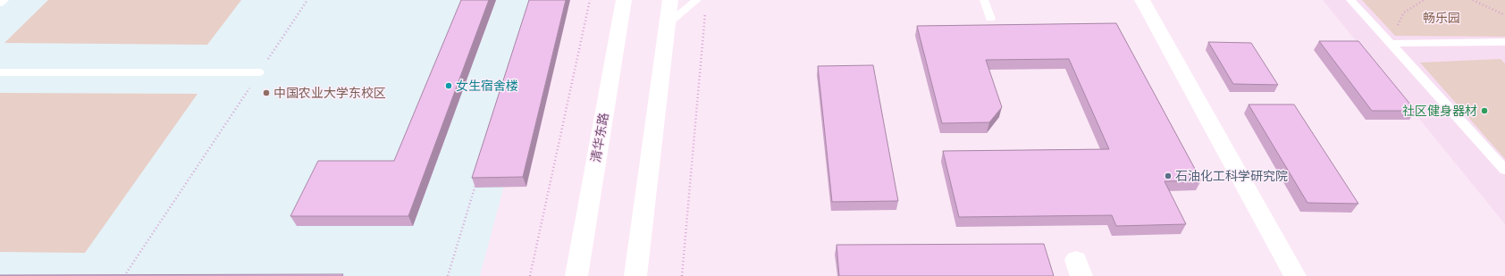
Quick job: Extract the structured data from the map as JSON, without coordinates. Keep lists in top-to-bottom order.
{
  "streets": {
    "main road": ["清华东路"]
  },
  "parks": ["畅乐园"],
  "places": [
    "女生宿舍楼",
    "中国农业大学东校区",
    "社区健身器材",
    "石油化工科学研究院"
  ]
}
